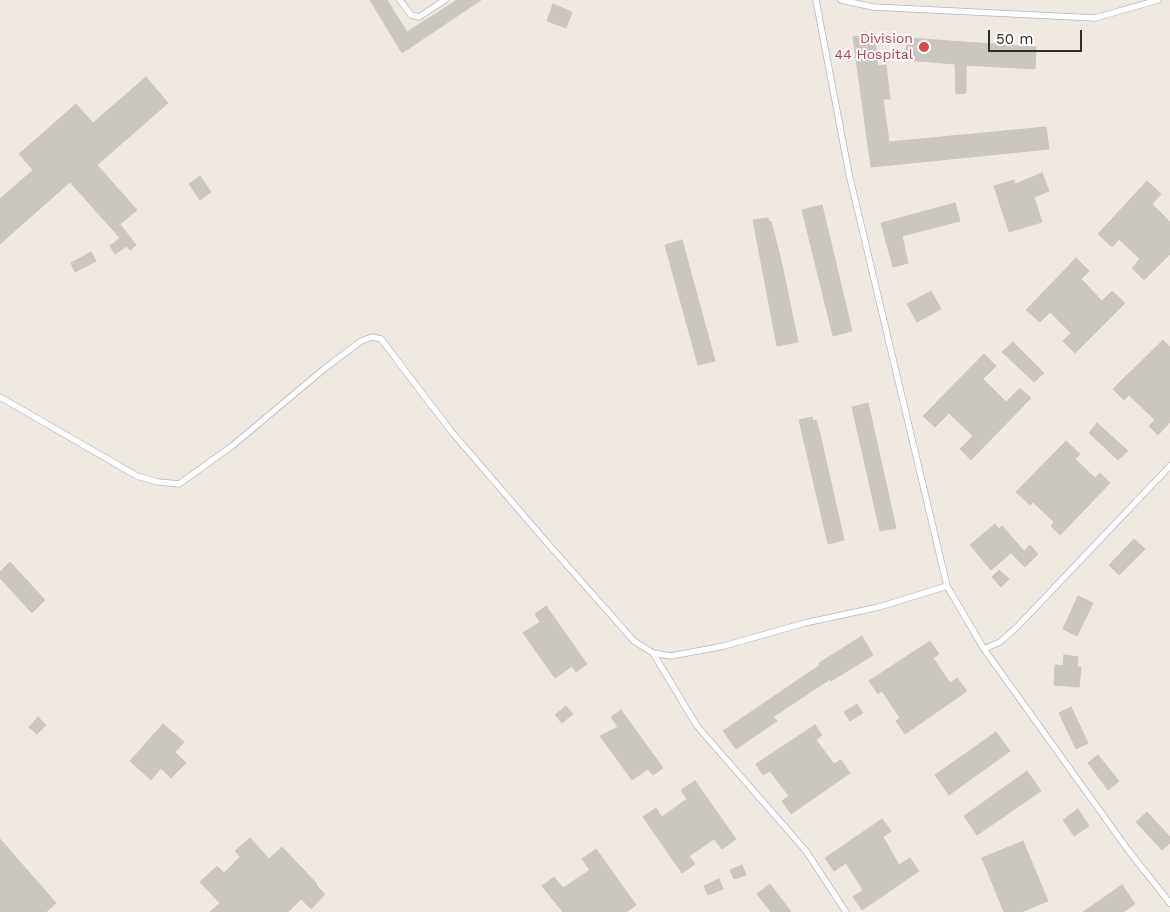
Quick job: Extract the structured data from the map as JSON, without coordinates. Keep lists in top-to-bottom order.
{
  "places": ["Division 44 Hospital"],
  "scale_bar": "50 m"
}
